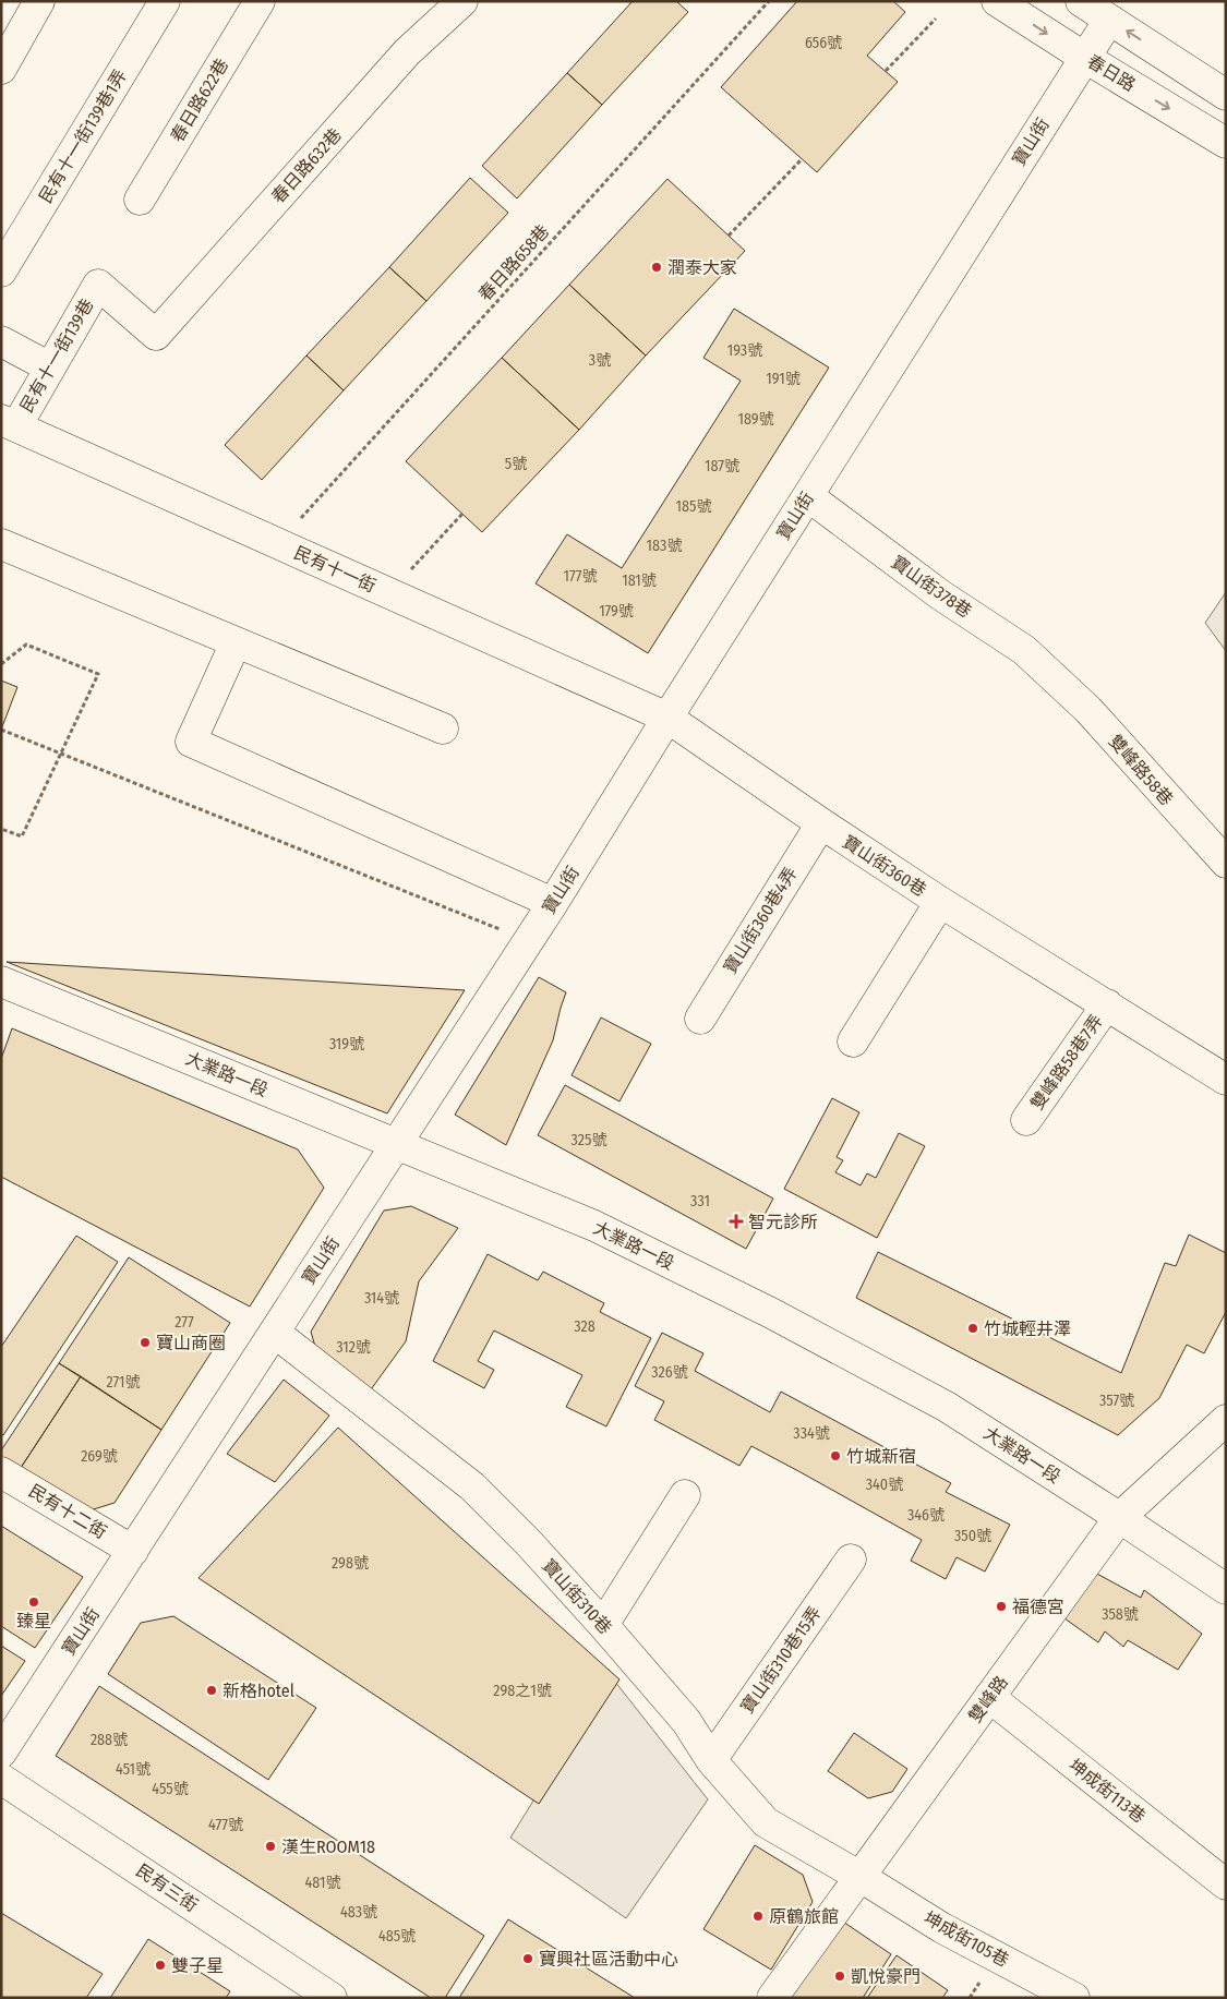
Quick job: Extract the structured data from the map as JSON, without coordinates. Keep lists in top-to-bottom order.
{
  "streets": {
    "street": [
      "春日路",
      "春日路622巷",
      "民有十一街139巷1弄",
      "寶山街",
      "春日路632巷",
      "民有十一街139巷",
      "民有十一街",
      "寶山街378巷",
      "雙峰路58巷",
      "寶山街360巷",
      "寶山街360巷4弄",
      "雙峰路58巷7弄",
      "大業路一段",
      "民有十二街",
      "寶山街310巷",
      "寶山街310巷15弄",
      "雙峰路",
      "坤成街113巷",
      "民有三街",
      "坤成街105巷"
    ],
    "path": ["春日路658巷"]
  },
  "crossings": [
    ["春日路", "寶山街"],
    ["寶山街", "民有十一街"],
    ["寶山街", "寶山街378巷"],
    ["寶山街", "寶山街360巷"],
    ["寶山街", "大業路一段"],
    ["寶山街", "民有十二街"],
    ["寶山街", "寶山街310巷"],
    ["春日路632巷", "民有十一街139巷"],
    ["春日路658巷", "民有十一街"],
    ["民有十一街139巷", "民有十一街"],
    ["民有十一街", "寶山街360巷"],
    ["寶山街378巷", "雙峰路58巷"],
    ["寶山街360巷", "寶山街360巷4弄"],
    ["寶山街360巷", "雙峰路58巷7弄"],
    ["大業路一段", "雙峰路"],
    ["寶山街310巷", "寶山街310巷15弄"],
    ["寶山街310巷", "雙峰路"],
    ["寶山街310巷", "坤成街105巷"],
    ["雙峰路", "坤成街113巷"],
    ["雙峰路", "坤成街105巷"]
  ],
  "places": {
    "other": [
      "潤泰大家",
      "竹城輕井澤",
      "寶山商圈",
      "竹城新宿",
      "臻星",
      "福德宮",
      "新格hotel",
      "漢生ROOM18",
      "原鶴旅館",
      "寶興社區活動中心",
      "雙子星",
      "凱悅豪門"
    ],
    "health": ["智元診所"]
  },
  "house_numbers": [
    "656號",
    "193號",
    "3號",
    "191號",
    "189號",
    "5號",
    "187號",
    "185號",
    "183號",
    "177號",
    "181號",
    "179號",
    "319號",
    "325號",
    "331",
    "314號",
    "277",
    "328",
    "312號",
    "326號",
    "271號",
    "357號",
    "334號",
    "269號",
    "340號",
    "346號",
    "350號",
    "298號",
    "358號",
    "298之1號",
    "288號",
    "451號",
    "455號",
    "477號",
    "481號",
    "483號",
    "485號"
  ]
}
